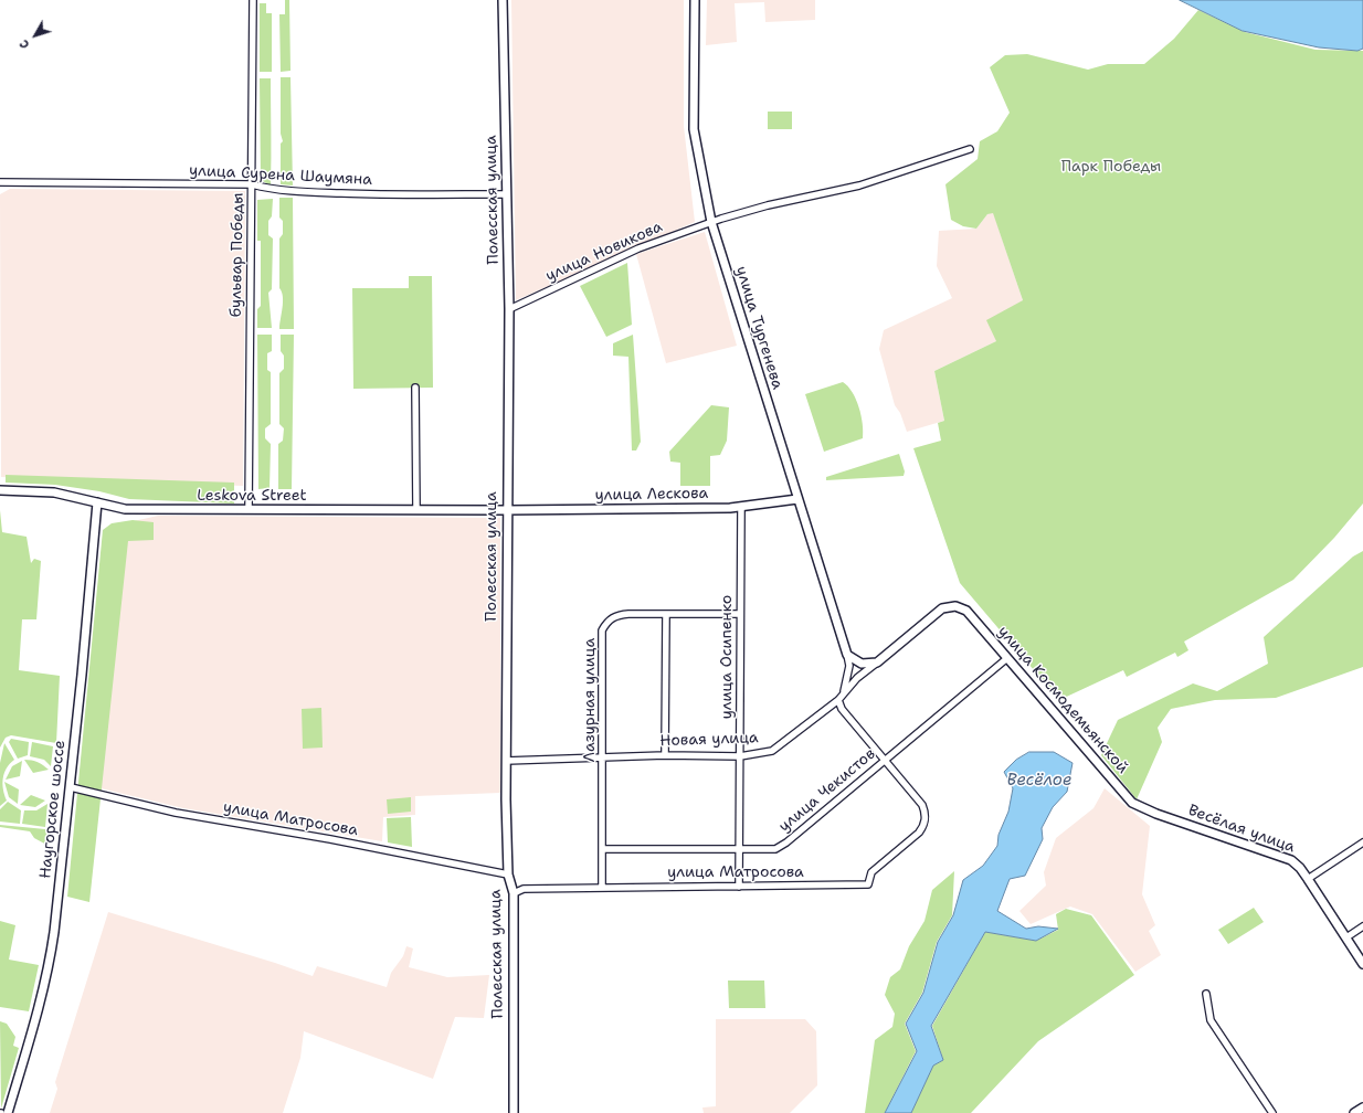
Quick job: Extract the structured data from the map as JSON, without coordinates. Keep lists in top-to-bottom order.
{
  "streets": {
    "main road": [
      "Полесская улица",
      "улица Тургенева",
      "улица Лескова",
      "Leskova Street",
      "улица Космодемьянской",
      "Новая улица",
      "Наугорское шоссе",
      "Весёлая улица"
    ],
    "street": [
      "улица Сурена Шаумяна",
      "улица Новикова",
      "бульвар Победы",
      "улица Осипенко",
      "Лазурная улица",
      "улица Чекистов",
      "улица Матросова"
    ]
  },
  "crossings": [
    ["улица Сурена Шаумяна", "Полесская улица"],
    ["улица Сурена Шаумяна", "бульвар Победы"],
    ["Полесская улица", "улица Новикова"],
    ["Полесская улица", "улица Лескова"],
    ["Полесская улица", "Leskova Street"],
    ["Полесская улица", "Новая улица"],
    ["Полесская улица", "улица Матросова"],
    ["улица Новикова", "улица Тургенева"],
    ["бульвар Победы", "Leskova Street"],
    ["улица Тургенева", "улица Лескова"],
    ["улица Лескова", "Leskova Street"],
    ["улица Лескова", "улица Осипенко"],
    ["Leskova Street", "Наугорское шоссе"],
    ["улица Осипенко", "Лазурная улица"],
    ["улица Осипенко", "Новая улица"],
    ["улица Осипенко", "улица Чекистов"],
    ["улица Осипенко", "улица Матросова"],
    ["Лазурная улица", "Новая улица"],
    ["Лазурная улица", "улица Чекистов"],
    ["Лазурная улица", "улица Матросова"],
    ["улица Космодемьянской", "Новая улица"],
    ["улица Космодемьянской", "улица Чекистов"],
    ["улица Космодемьянской", "Весёлая улица"],
    ["улица Чекистов", "улица Матросова"],
    ["Наугорское шоссе", "улица Матросова"]
  ],
  "water": ["Весёлое"],
  "parks": ["Парк Победы"],
  "north": "bottom left"
}
